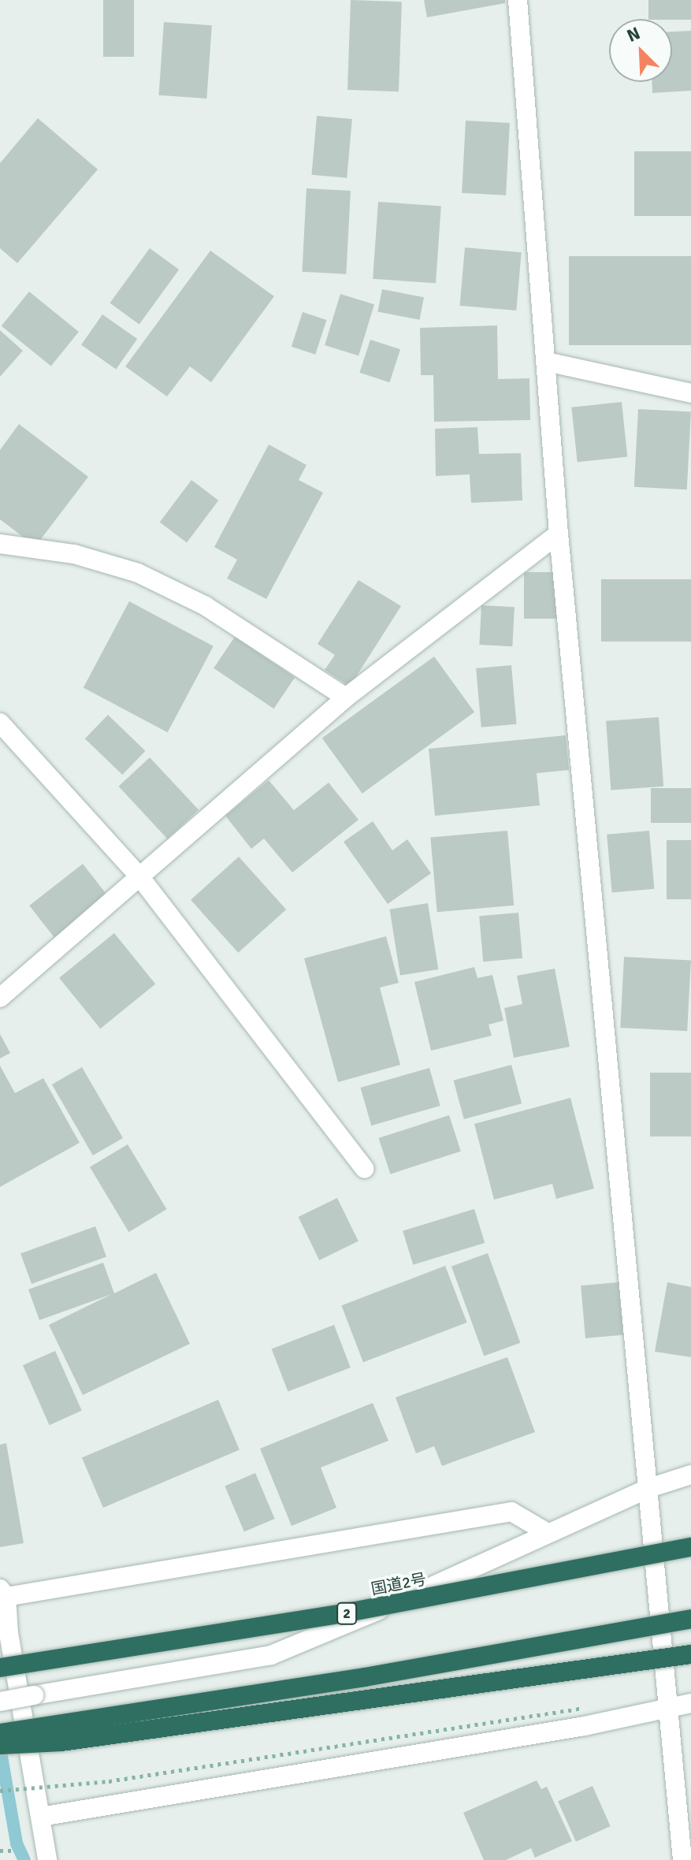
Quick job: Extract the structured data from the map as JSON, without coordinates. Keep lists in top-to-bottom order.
{
  "streets": {
    "highway": ["国道2号", "2"]
  },
  "north": "top left"
}
